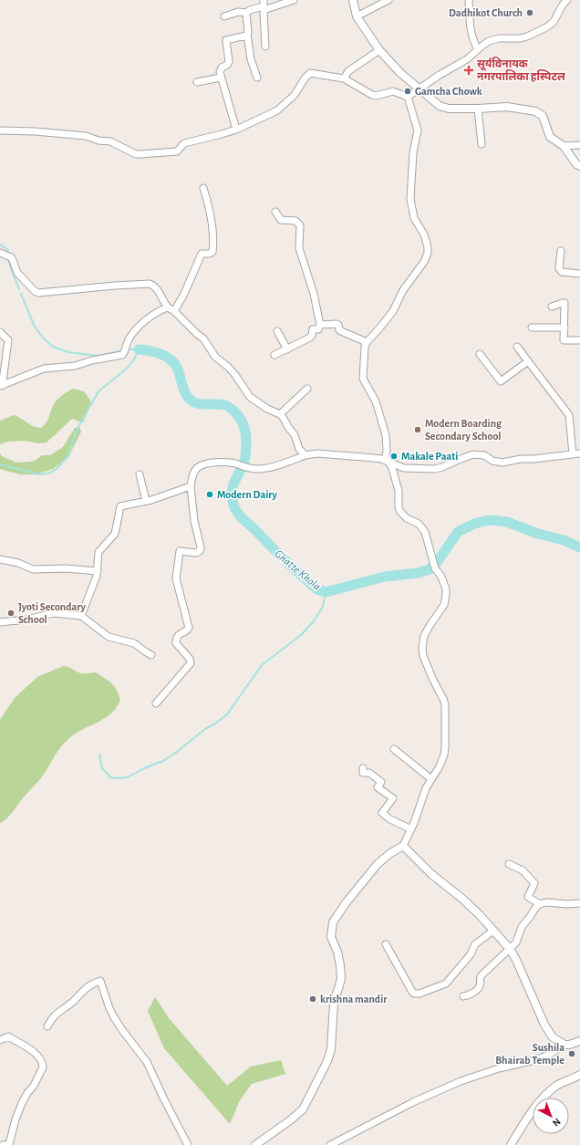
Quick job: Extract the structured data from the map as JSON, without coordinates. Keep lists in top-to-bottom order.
{
  "water": ["Ghatte Khola"],
  "places": {
    "other": [
      "Dadhikot Church",
      "Gamcha Chowk",
      "Modern Boarding Secondary School",
      "Makale Paati",
      "Modern Dairy",
      "Jyoti Secondary School",
      "krishna mandir",
      "Sushila Bhairab Temple"
    ],
    "health": ["सूर्यविनायक नगरपालिका हस्पिटल"]
  },
  "north": "bottom right"
}
